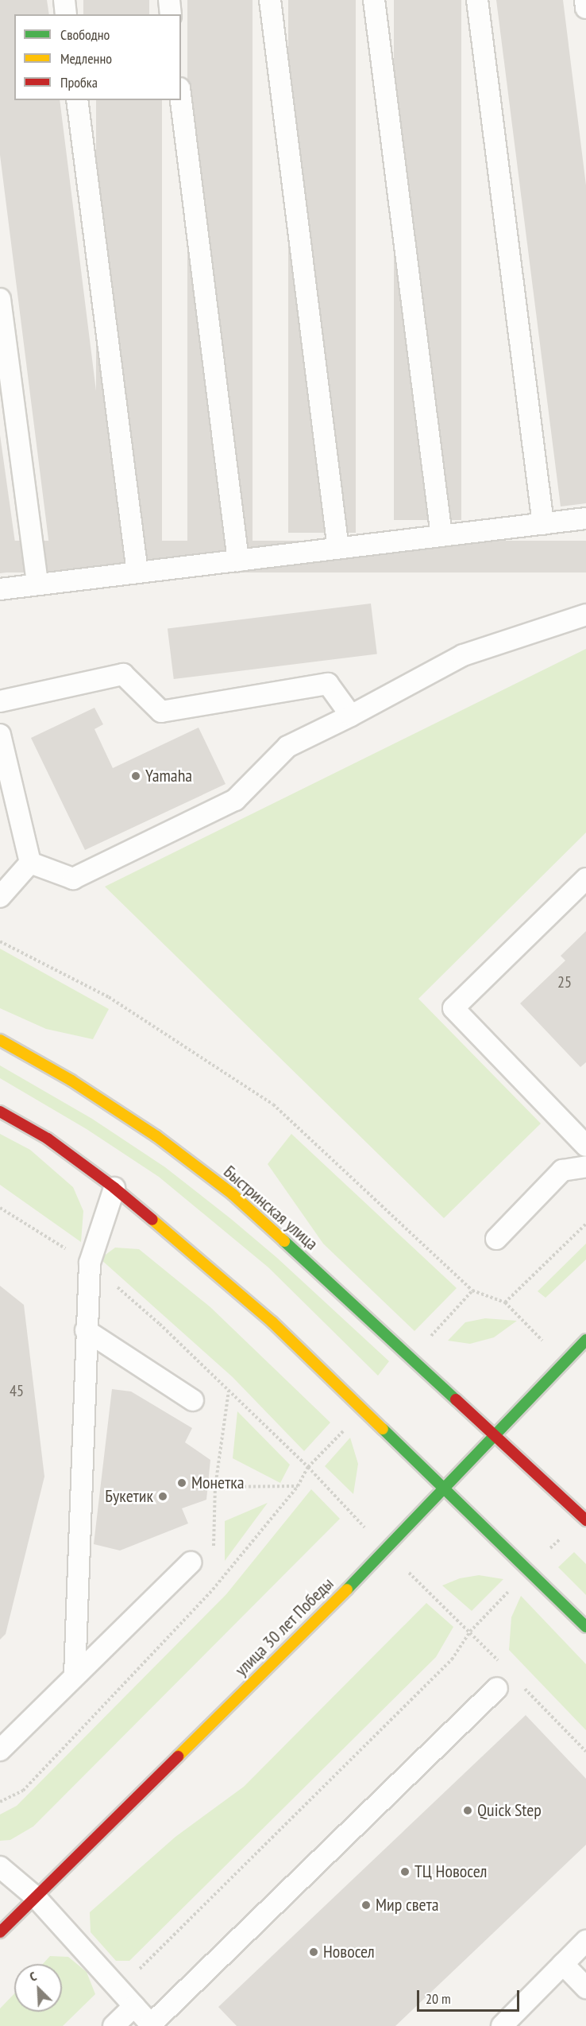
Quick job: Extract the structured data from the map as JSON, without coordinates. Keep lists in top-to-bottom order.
{
  "streets": {
    "main road": ["Быстринская улица", "улица 30 лет Победы"]
  },
  "crossings": [
    ["Быстринская улица", "улица 30 лет Победы"]
  ],
  "places": [
    "Yamaha",
    "Монетка",
    "Букетик",
    "Quick Step",
    "ТЦ Новосел",
    "Мир света",
    "Новосел"
  ],
  "house_numbers": ["25", "45"],
  "legend": ["Свободно", "Медленно", "Пробка"],
  "scale_bar": "20 m",
  "north": "top left"
}
